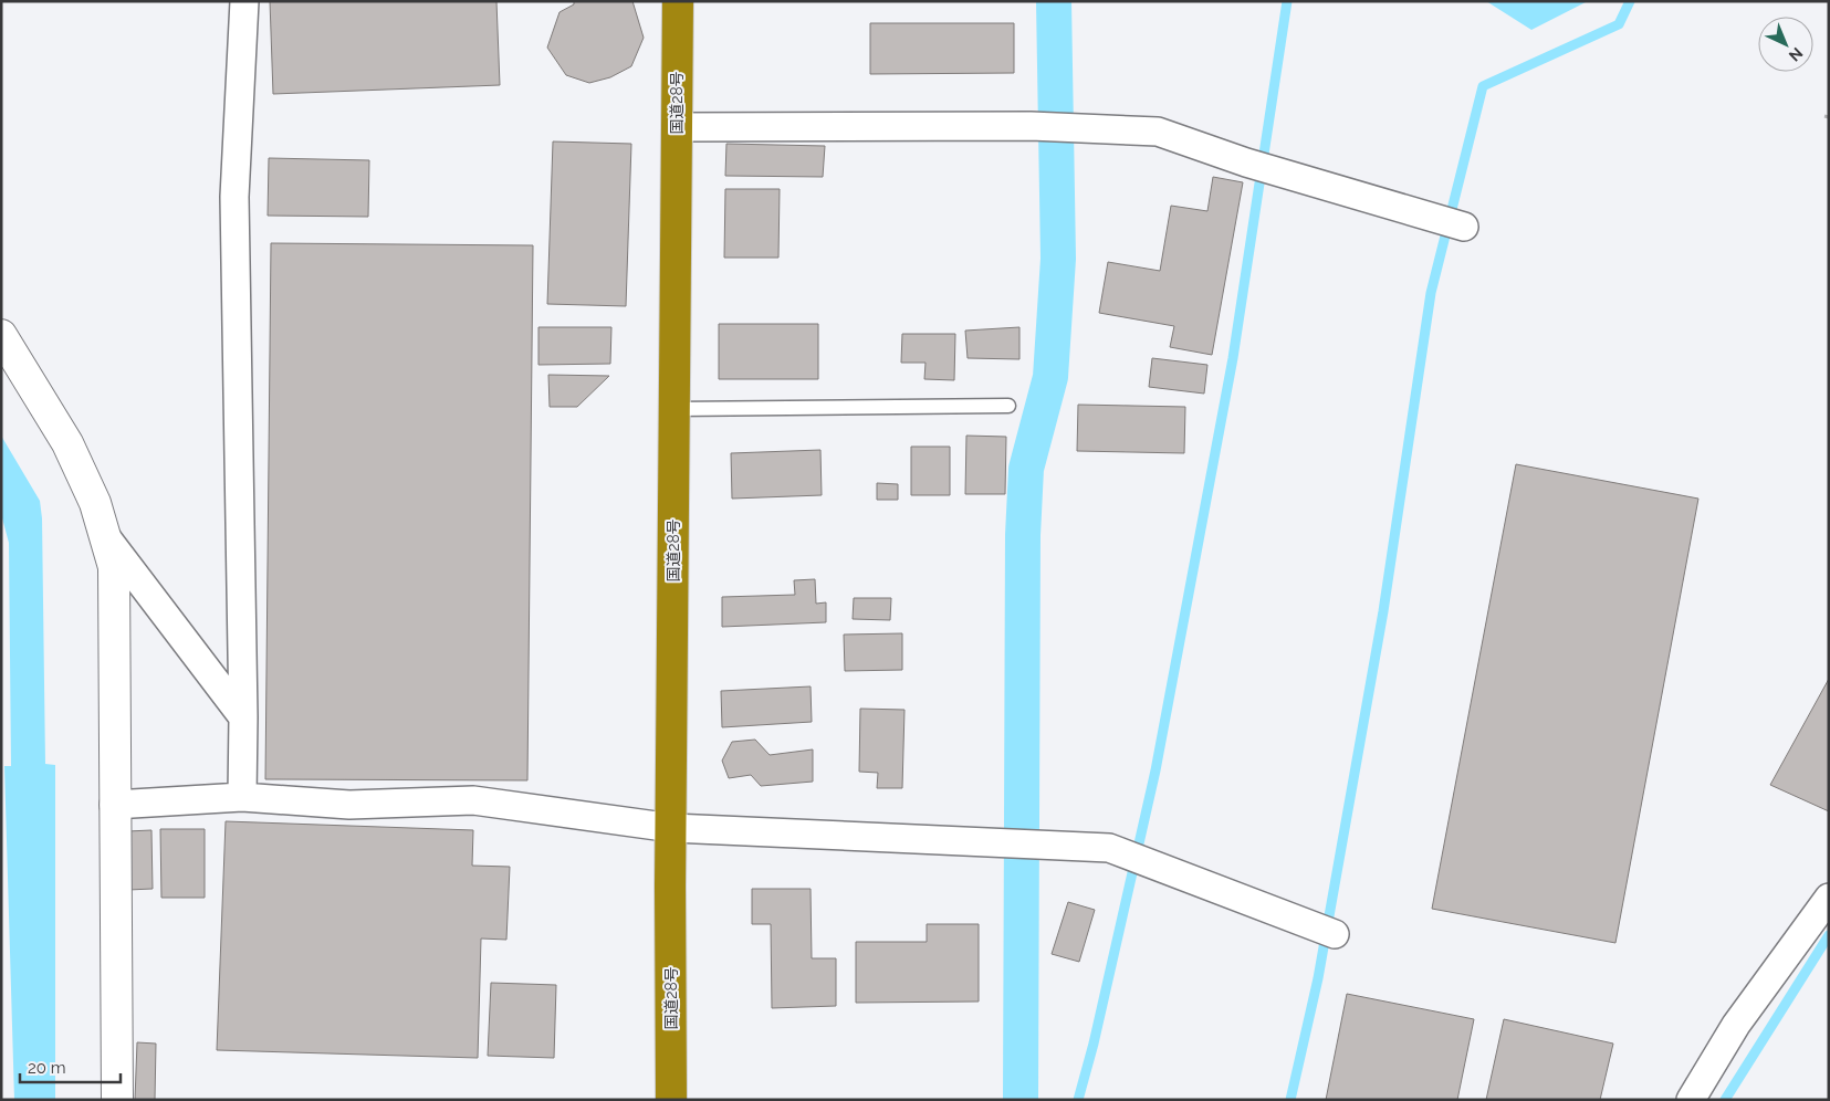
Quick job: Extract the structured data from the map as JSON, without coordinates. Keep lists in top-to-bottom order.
{
  "streets": {
    "highway": ["国道28号"]
  },
  "scale_bar": "20 m",
  "north": "bottom right"
}
